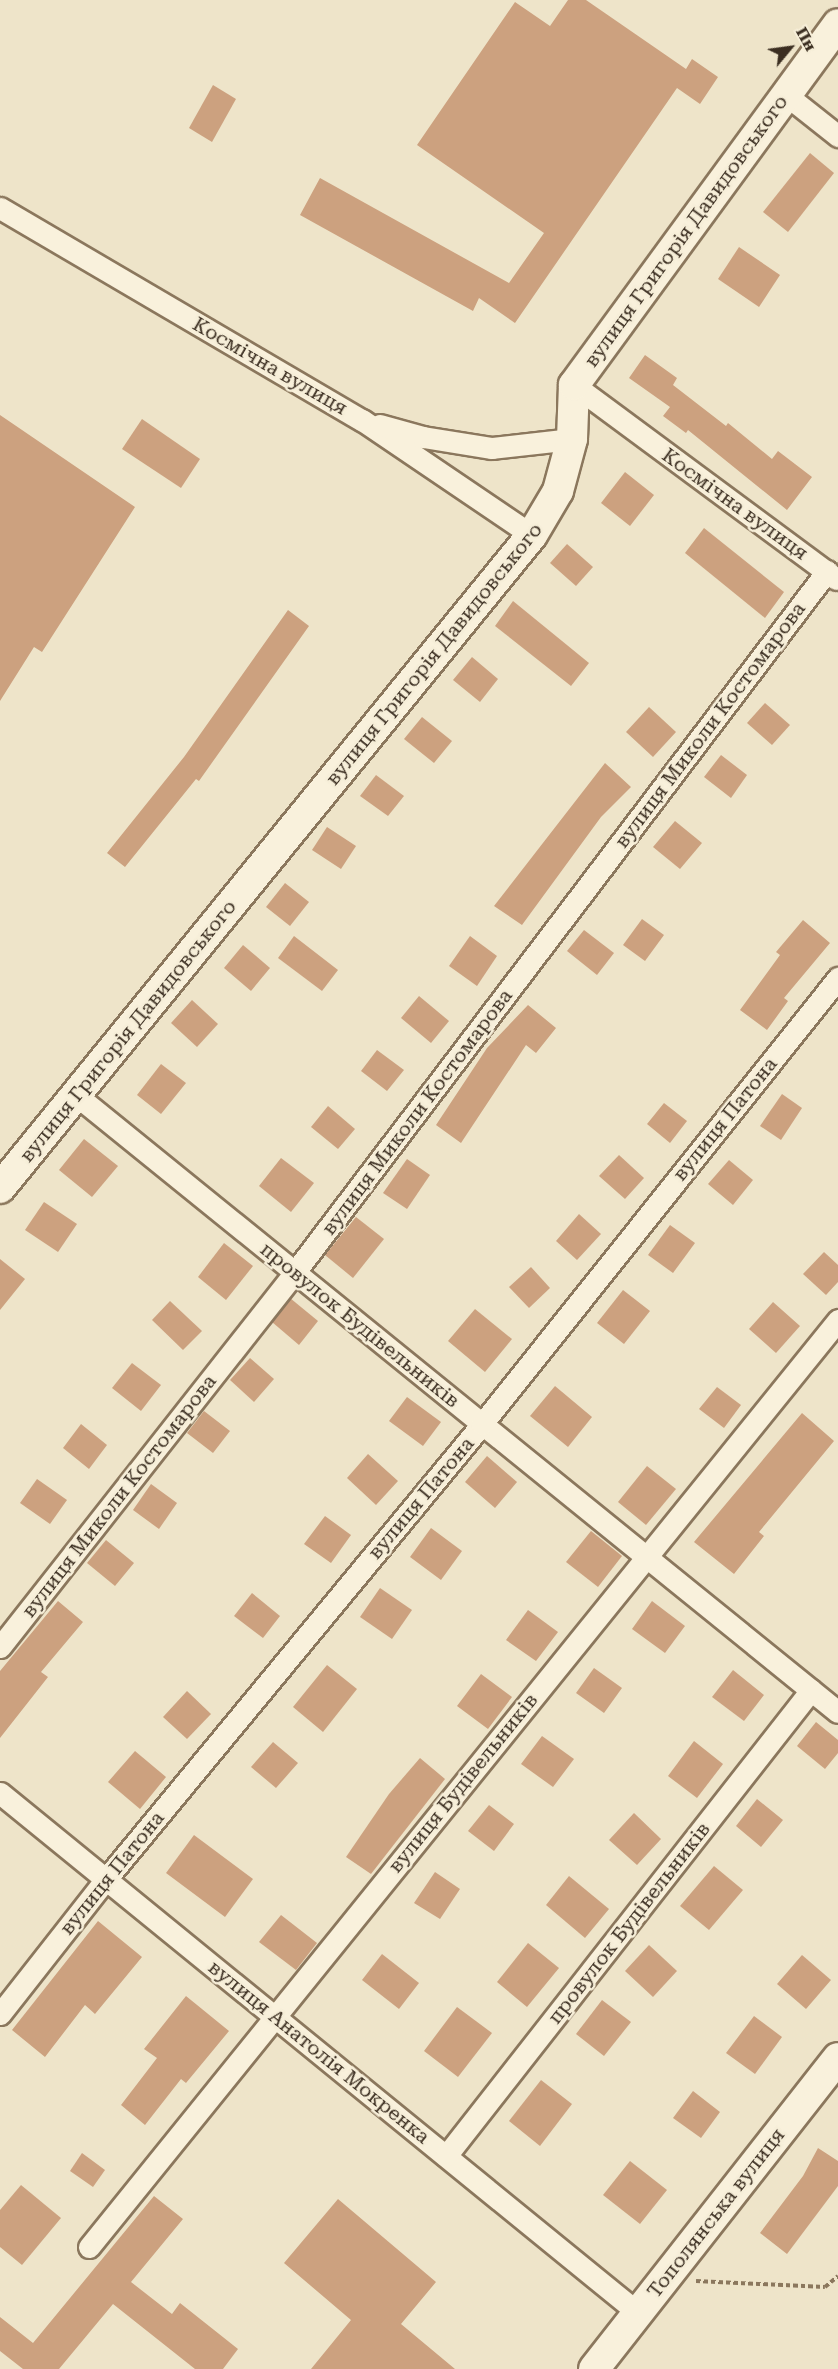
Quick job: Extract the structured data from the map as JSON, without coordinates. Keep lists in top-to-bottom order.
{
  "streets": {
    "street": [
      "вулиця Григорія Давидовського",
      "Космічна вулиця",
      "вулиця Миколи Костомарова",
      "вулиця Патона",
      "провулок Будівельників",
      "вулиця Будівельників",
      "вулиця Анатолія Мокренка",
      "Тополянська вулиця"
    ]
  },
  "crossings": [
    ["вулиця Григорія Давидовського", "Космічна вулиця"],
    ["вулиця Григорія Давидовського", "провулок Будівельників"],
    ["Космічна вулиця", "вулиця Миколи Костомарова"],
    ["вулиця Миколи Костомарова", "провулок Будівельників"],
    ["вулиця Патона", "провулок Будівельників"],
    ["вулиця Патона", "вулиця Анатолія Мокренка"],
    ["провулок Будівельників", "вулиця Будівельників"],
    ["провулок Будівельників", "вулиця Анатолія Мокренка"],
    ["вулиця Будівельників", "вулиця Анатолія Мокренка"],
    ["вулиця Анатолія Мокренка", "Тополянська вулиця"]
  ],
  "north": "top right"
}
